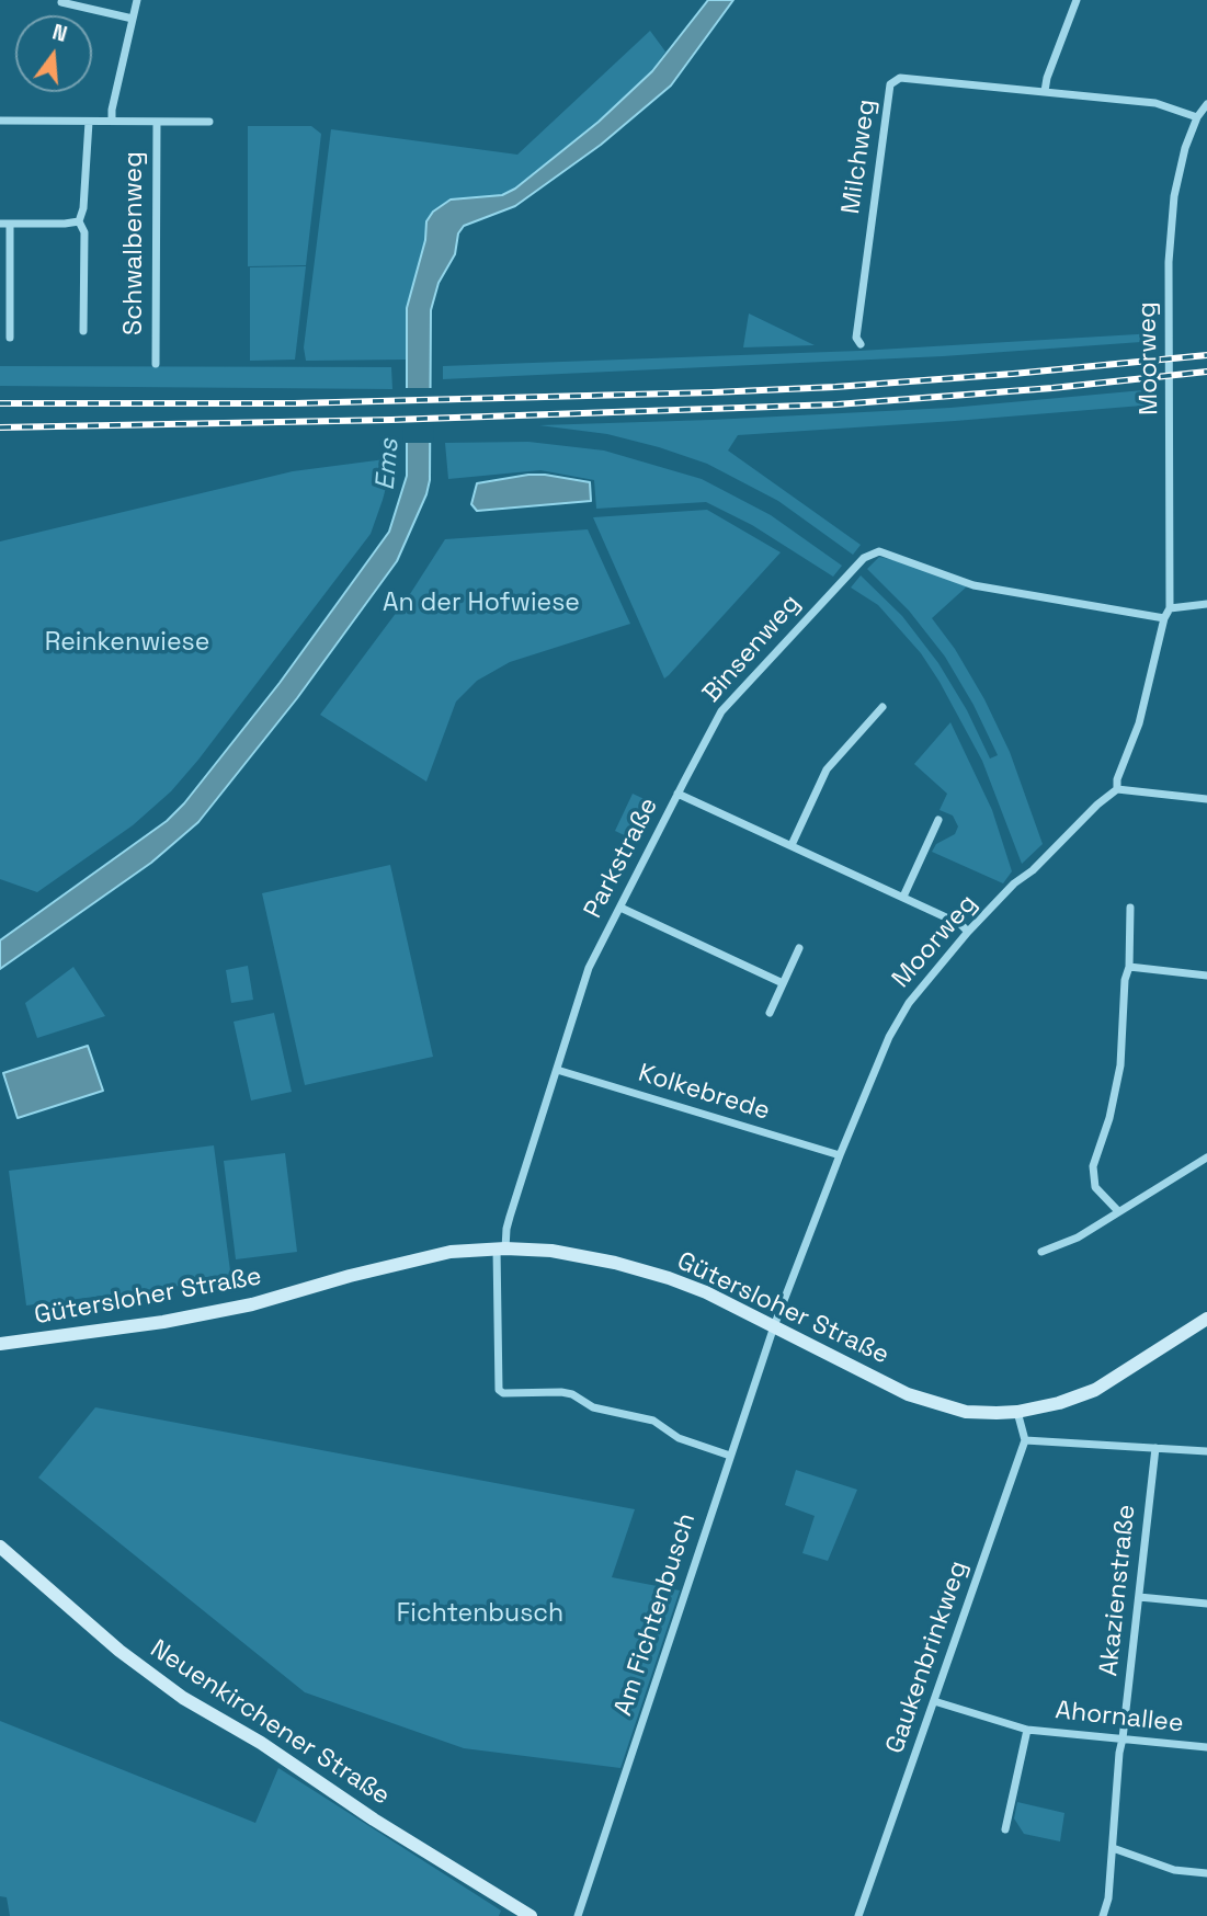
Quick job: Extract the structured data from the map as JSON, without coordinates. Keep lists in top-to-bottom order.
{
  "streets": {
    "main road": ["Gütersloher Straße", "Neuenkirchener Straße"],
    "street": [
      "Milchweg",
      "Schwalbenweg",
      "Moorweg",
      "Binsenweg",
      "Parkstraße",
      "Kolkebrede",
      "Akazienstraße",
      "Am Fichtenbusch",
      "Gaukenbrinkweg",
      "Ahornallee"
    ]
  },
  "crossings": [
    ["Milchweg", "Moorweg"],
    ["Moorweg", "Binsenweg"],
    ["Moorweg", "Parkstraße"],
    ["Moorweg", "Kolkebrede"],
    ["Moorweg", "Gütersloher Straße"],
    ["Moorweg", "Am Fichtenbusch"],
    ["Binsenweg", "Parkstraße"],
    ["Parkstraße", "Kolkebrede"],
    ["Parkstraße", "Gütersloher Straße"],
    ["Parkstraße", "Am Fichtenbusch"],
    ["Gütersloher Straße", "Am Fichtenbusch"],
    ["Akazienstraße", "Ahornallee"],
    ["Gaukenbrinkweg", "Ahornallee"]
  ],
  "water": ["Ems"],
  "parks": ["An der Hofwiese", "Reinkenwiese", "Fichtenbusch"],
  "north": "top"
}
